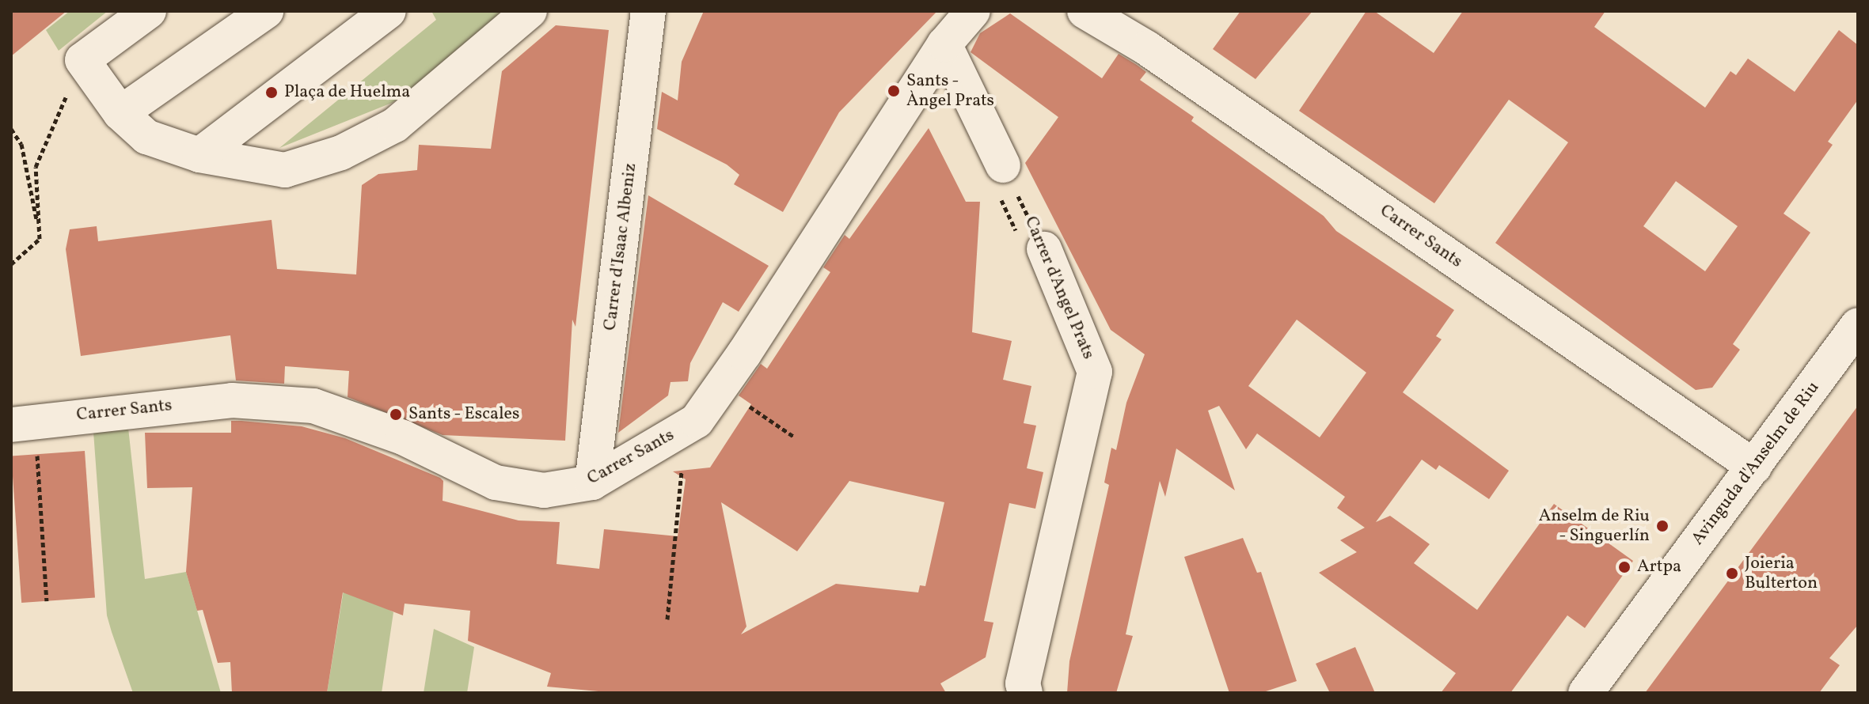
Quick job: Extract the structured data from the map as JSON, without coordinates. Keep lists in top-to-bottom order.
{
  "streets": {
    "street": [
      "Carrer Sants",
      "Carrer d'Isaac Albeniz",
      "Carrer d'Angel Prats",
      "Avinguda d'Anselm de Riu"
    ]
  },
  "crossings": [
    ["Carrer Sants", "Carrer d'Isaac Albeniz"],
    ["Carrer Sants", "Avinguda d'Anselm de Riu"]
  ],
  "places": [
    "Sants - Àngel Prats",
    "Plaça de Huelma",
    "Sants - Escales",
    "Anselm de Riu - Singuerlín",
    "Artpa",
    "Joieria Bulterton"
  ]
}
